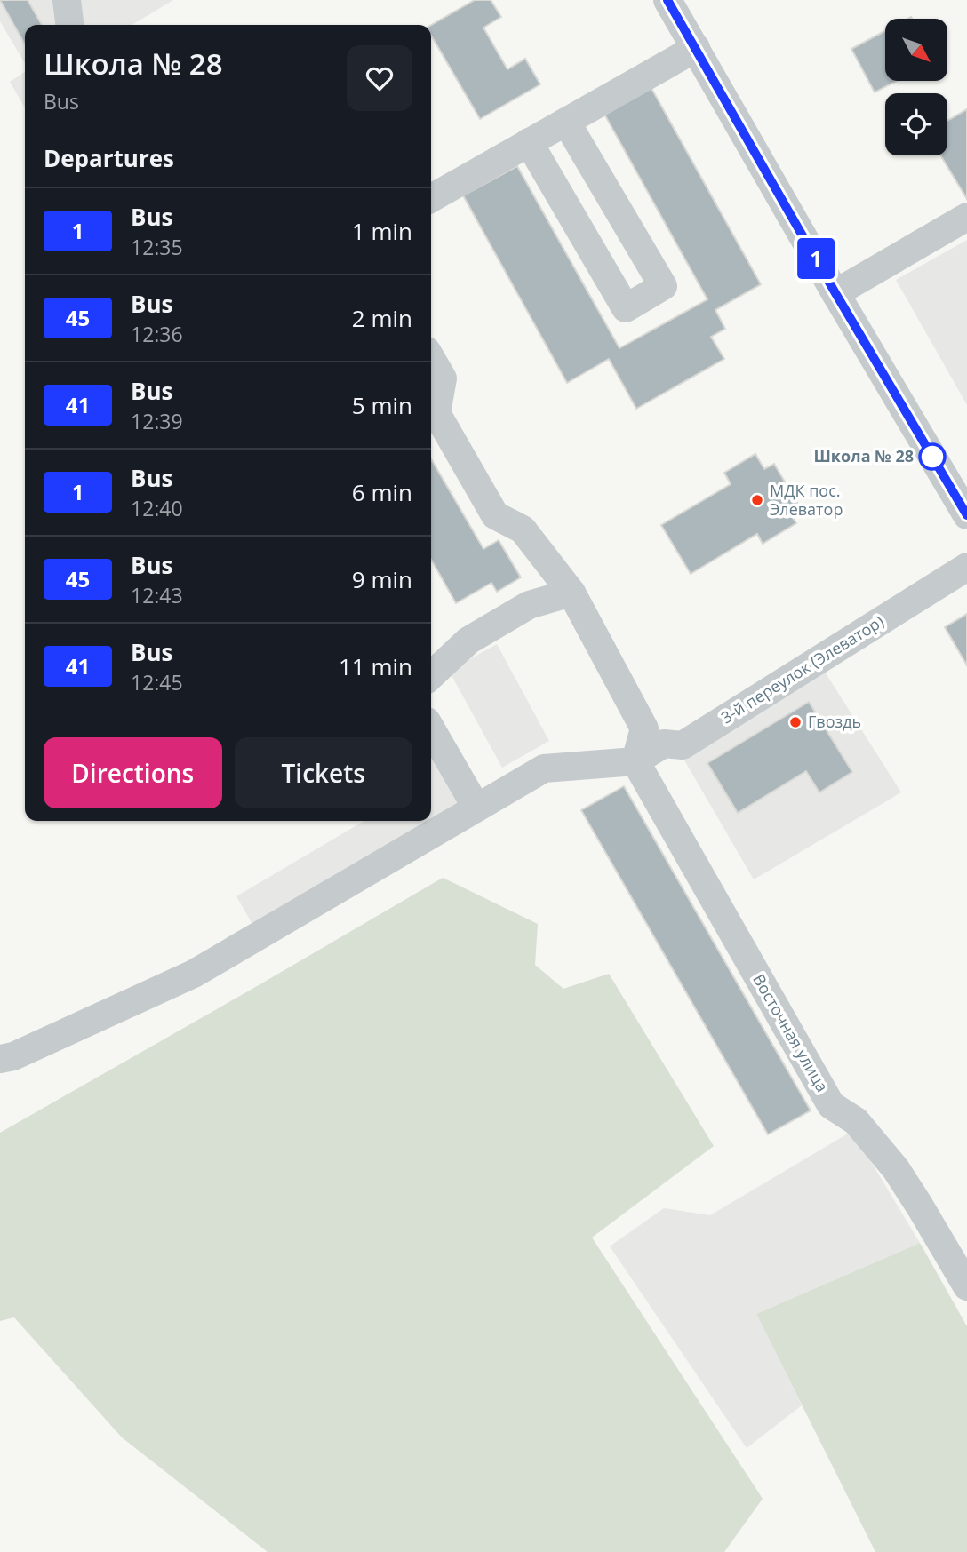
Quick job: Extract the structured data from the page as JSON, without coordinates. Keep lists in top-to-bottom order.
{
  "streets": {
    "street": ["3-й переулок (Элеватор)", "Восточная улица"]
  },
  "crossings": [
    ["3-й переулок (Элеватор)", "Восточная улица"]
  ],
  "places": ["Школа № 28", "МДК пос. Элеватор", "Гвоздь"],
  "lines": ["bus line 1"],
  "north": "bottom right",
  "page": {
    "on_map": "1",
    "heading": [
      ["Школа № 28", "Bus"],
      "Departures"
    ],
    "list": [
      {
        "mark": "1",
        "name": "Bus",
        "note": "12:35",
        "value": "1 min"
      },
      {
        "mark": "45",
        "name": "Bus",
        "note": "12:36",
        "value": "2 min"
      },
      {
        "mark": "41",
        "name": "Bus",
        "note": "12:39",
        "value": "5 min"
      },
      {
        "mark": "1",
        "name": "Bus",
        "note": "12:40",
        "value": "6 min"
      },
      {
        "mark": "45",
        "name": "Bus",
        "note": "12:43",
        "value": "9 min"
      },
      {
        "mark": "41",
        "name": "Bus",
        "note": "12:45",
        "value": "11 min"
      }
    ],
    "buttons": ["Directions", "Tickets"]
  }
}
